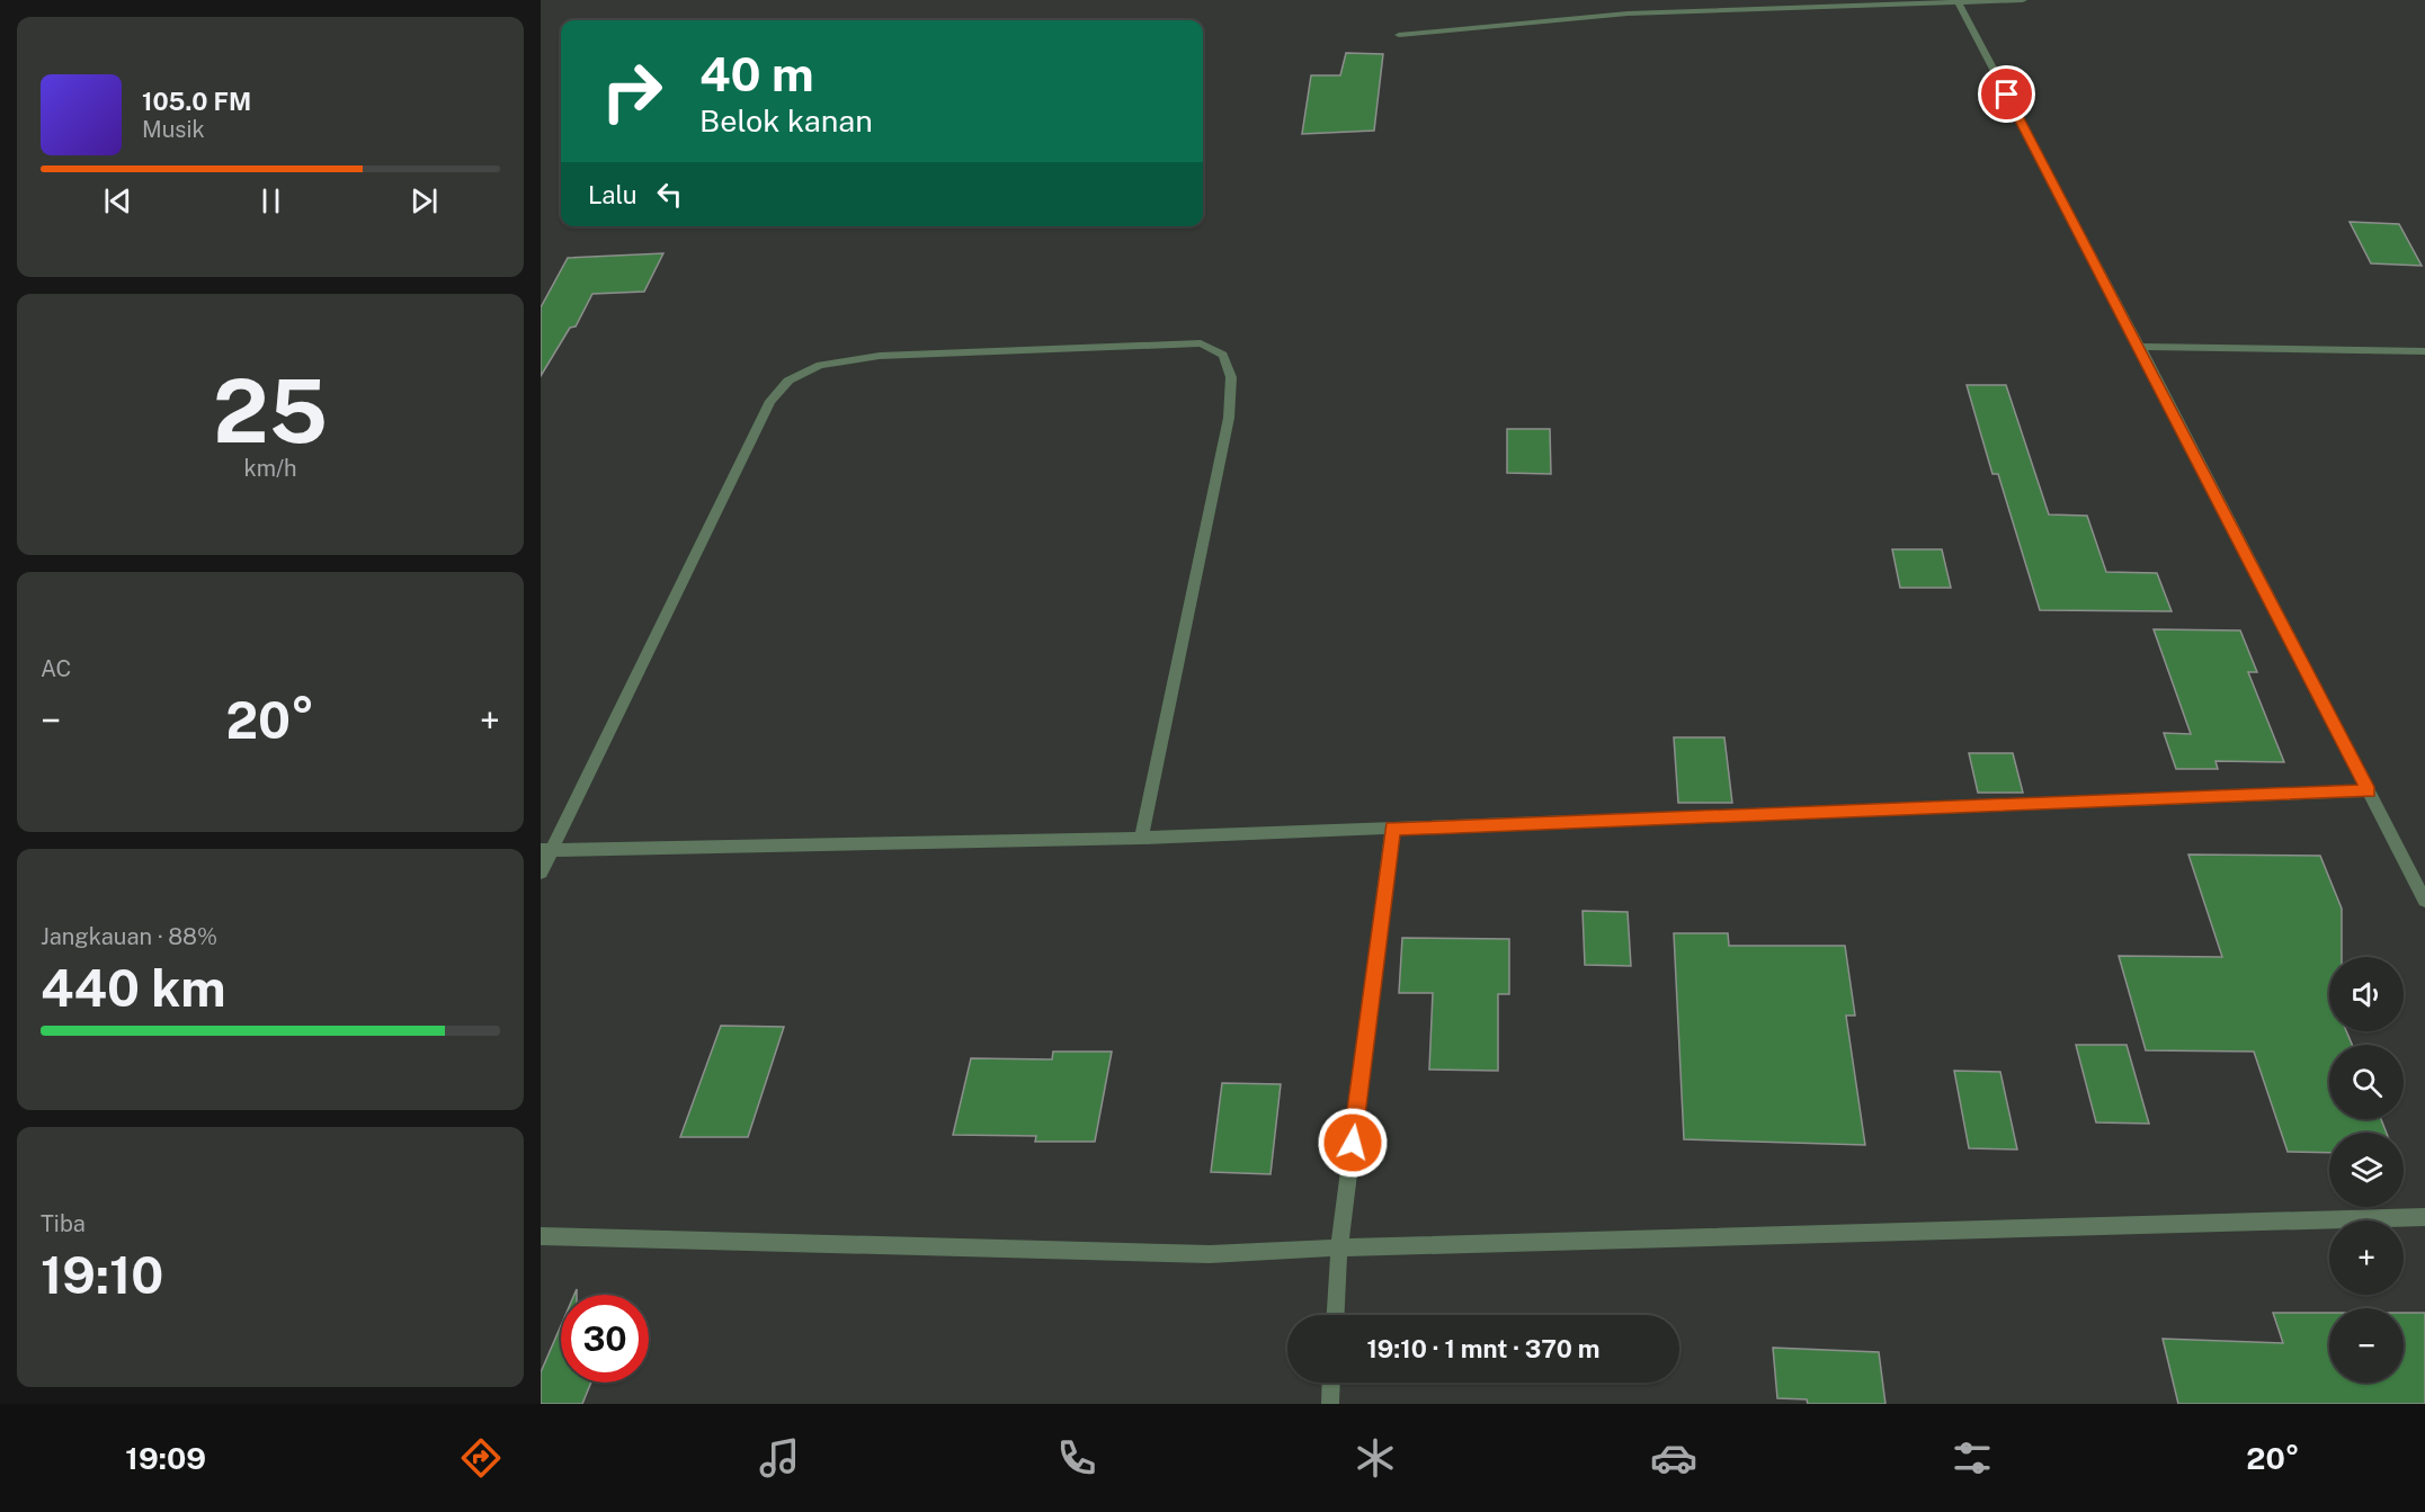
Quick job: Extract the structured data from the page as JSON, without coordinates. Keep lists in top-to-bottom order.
{
  "page": {
    "turn": ["40 m", "Belok kanan"],
    "song": ["105.0 FM", "Musik"],
    "then": "Lalu",
    "tile": [
      ["25", "km/h"],
      "AC",
      ["Jangkauan · 88%", "440 km"],
      ["Tiba", "19:10"]
    ],
    "heat": ["−", "20°", "+"],
    "map_buttons": ["+", "−"],
    "limit": "30",
    "trip": "19:10 · 1 mnt · 370 m",
    "tabs": ["19:09", "20°"]
  }
}
